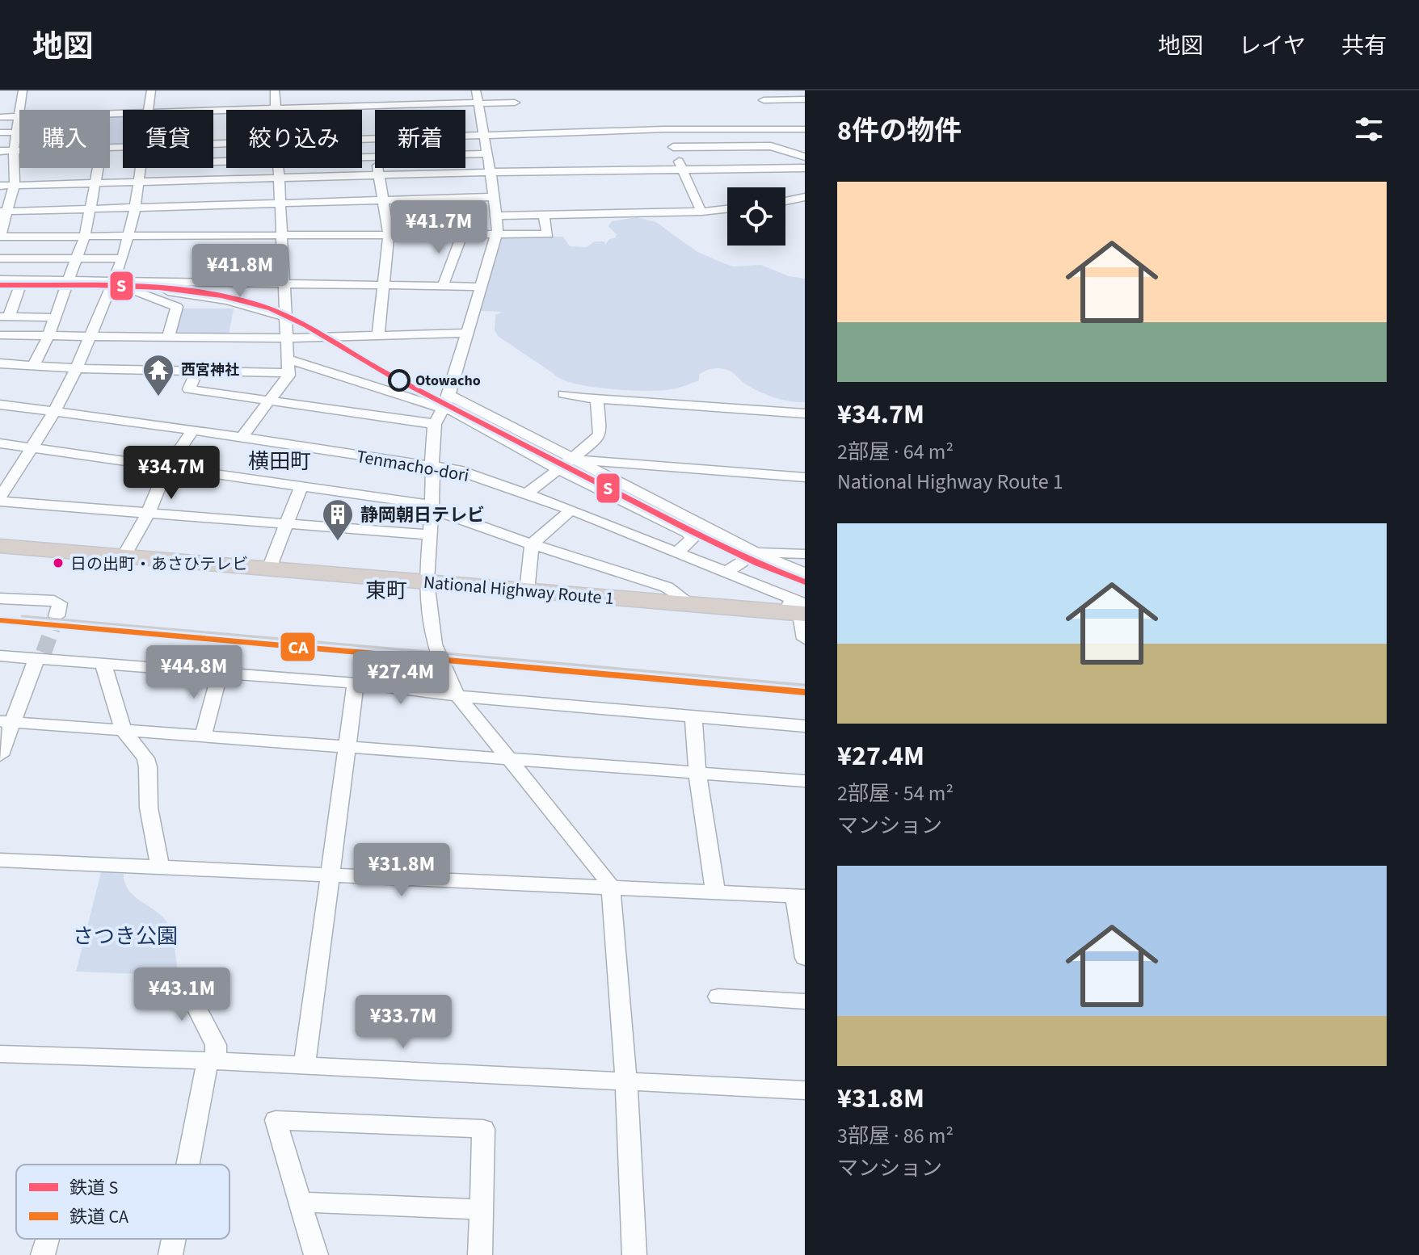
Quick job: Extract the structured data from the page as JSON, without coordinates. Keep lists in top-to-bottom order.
{
  "streets": {
    "highway": ["National Highway Route 1"],
    "street": ["Tenmacho-dori"]
  },
  "crossings": [
    ["Tenmacho-dori", "National Highway Route 1"]
  ],
  "districts": ["横田町", "東町"],
  "parks": ["さつき公園"],
  "places": {
    "other": ["Otowacho", "日の出町・あさひテレビ"],
    "temple": ["西宮神社"],
    "building": ["静岡朝日テレビ"]
  },
  "lines": ["rail line S", "rail line CA"],
  "legend": ["鉄道 S", "鉄道 CA"],
  "page": {
    "header": "地図",
    "nav": ["地図", "レイヤ", "共有"],
    "heading": "8件の物件",
    "chip": [
      "購入",
      "賃貸",
      "絞り込み",
      "新着"
    ],
    "list": [
      {
        "name": "¥34.7M",
        "note": "2部屋 · 64 m² · National Highway Route 1"
      },
      {
        "name": "¥27.4M",
        "note": "2部屋 · 54 m² · マンション"
      },
      {
        "name": "¥31.8M",
        "note": "3部屋 · 86 m² · マンション"
      }
    ],
    "price": [
      "¥41.7M",
      "¥41.8M",
      "¥34.7M",
      "¥44.8M",
      "¥27.4M",
      "¥31.8M",
      "¥43.1M",
      "¥33.7M"
    ]
  }
}
